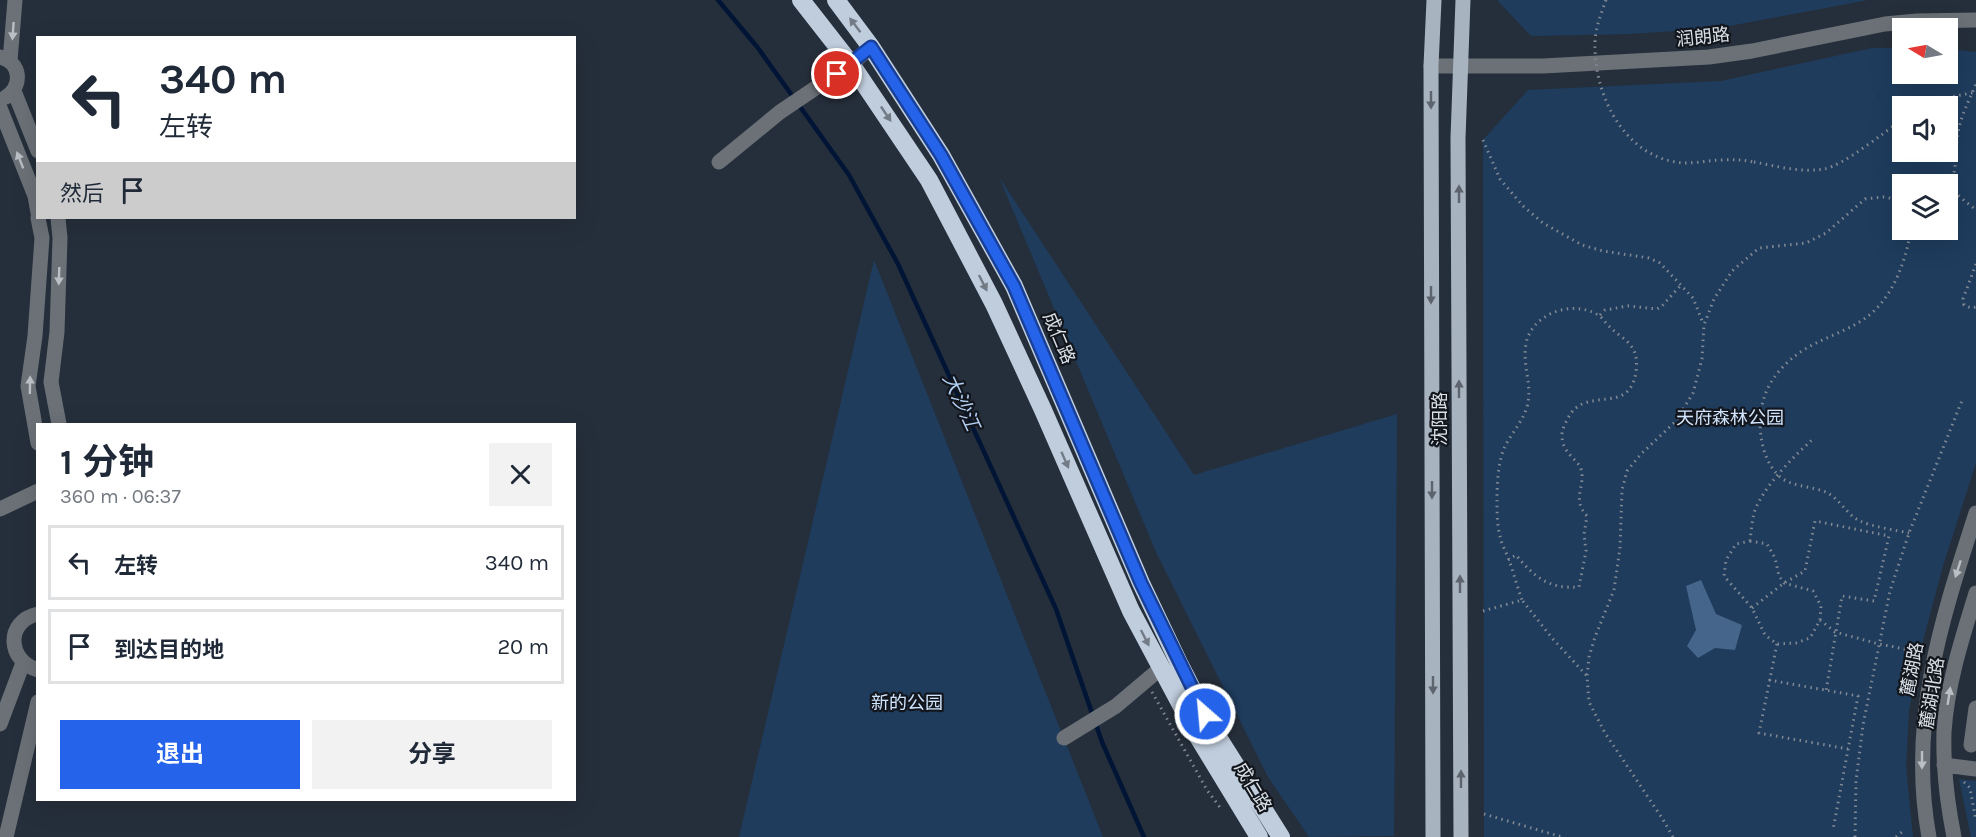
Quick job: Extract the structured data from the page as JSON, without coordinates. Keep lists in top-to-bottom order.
{
  "streets": {
    "highway": ["成仁路"],
    "main road": ["沈阳路"],
    "street": ["润朗路", "麓湖路", "麓湖北路"]
  },
  "crossings": [
    ["润朗路", "沈阳路"]
  ],
  "one_way": ["麓湖路", "麓湖北路"],
  "water": ["大沙江"],
  "parks": ["天府森林公园", "新的公园"],
  "north": "left",
  "page": {
    "turn": ["340 m", "左转"],
    "then": "然后",
    "heading": ["1 分钟", "360 m · 06:37"],
    "list": [
      {
        "name": "左转",
        "value": "340 m"
      },
      {
        "name": "到达目的地",
        "value": "20 m"
      }
    ],
    "buttons": ["退出", "分享"]
  }
}
